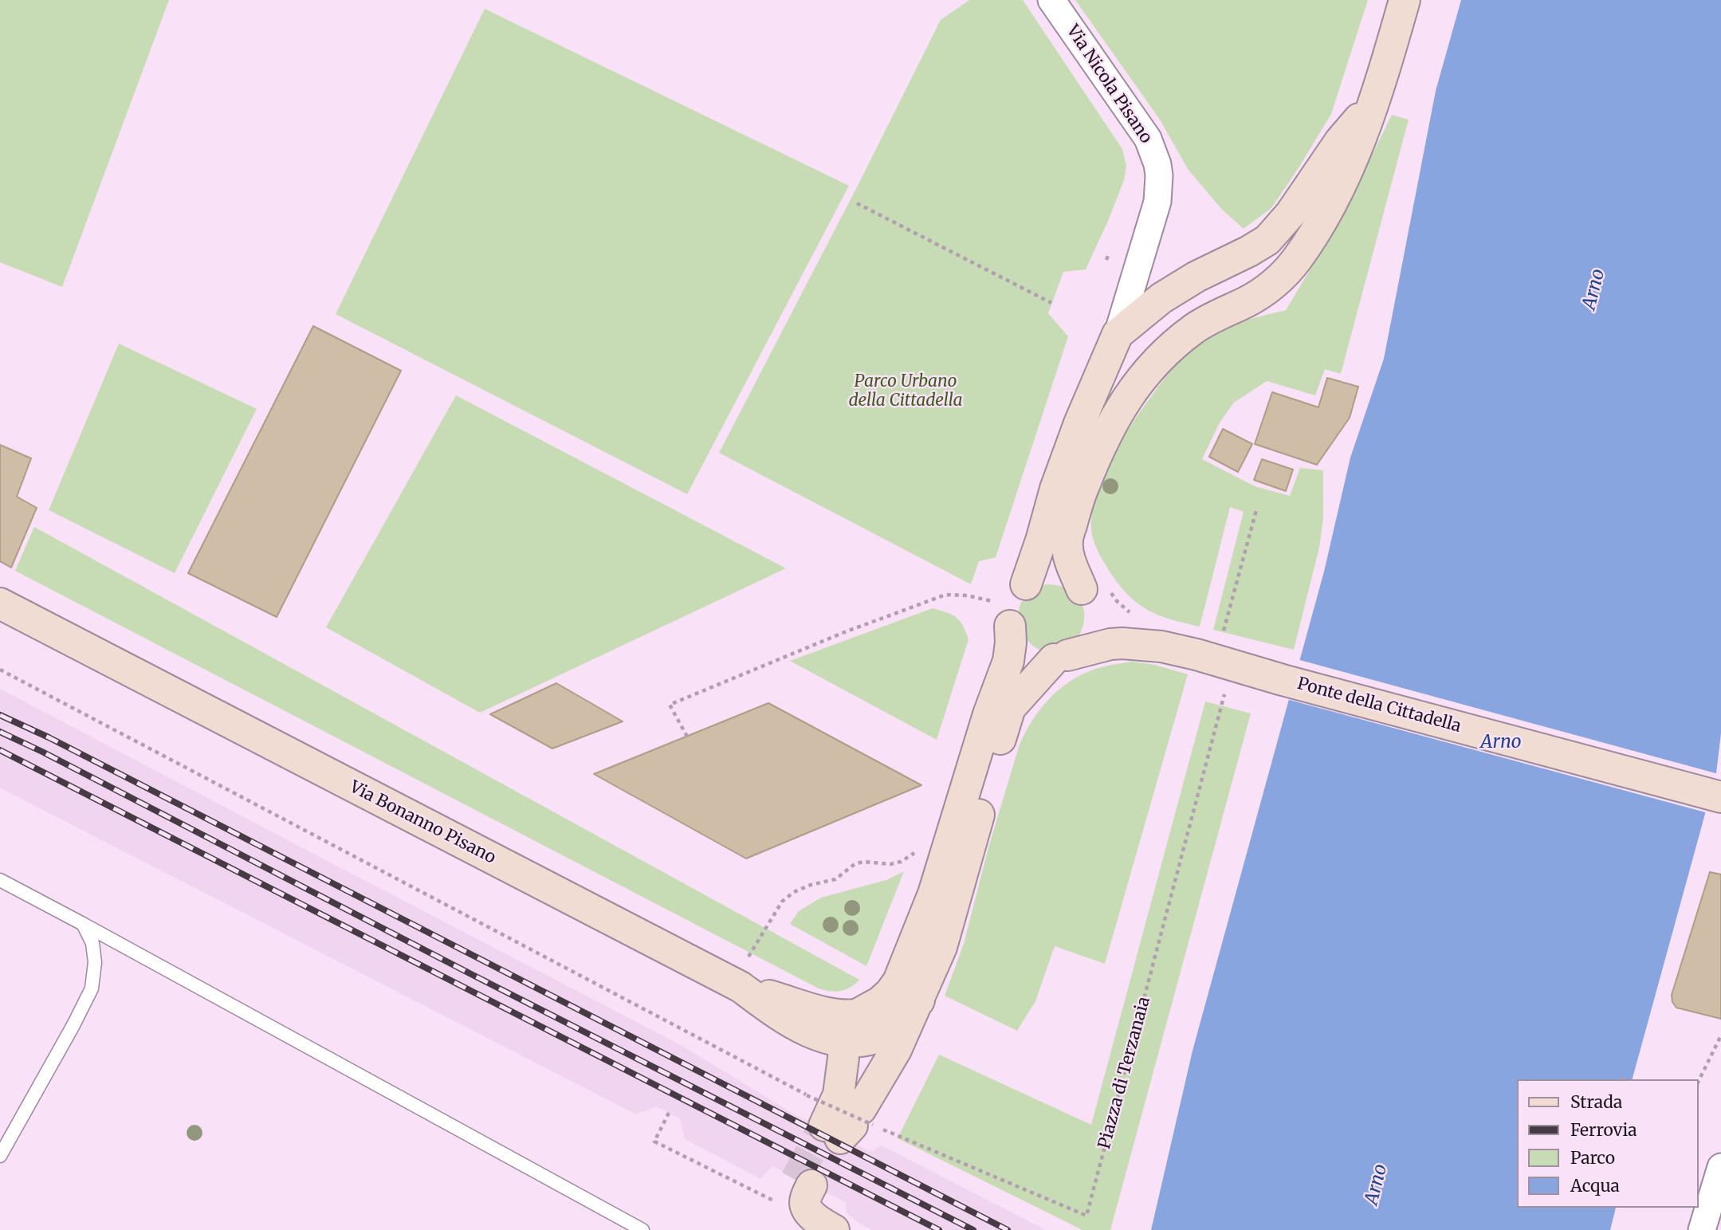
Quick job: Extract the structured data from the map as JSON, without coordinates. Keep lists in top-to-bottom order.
{
  "streets": {
    "main road": ["Ponte della Cittadella", "Via Bonanno Pisano"],
    "street": ["Via Nicola Pisano"],
    "path": ["Piazza di Terzanaia"]
  },
  "water": ["Arno"],
  "parks": ["Parco Urbano della Cittadella"],
  "legend": [
    "Strada",
    "Ferrovia",
    "Parco",
    "Acqua"
  ]
}
